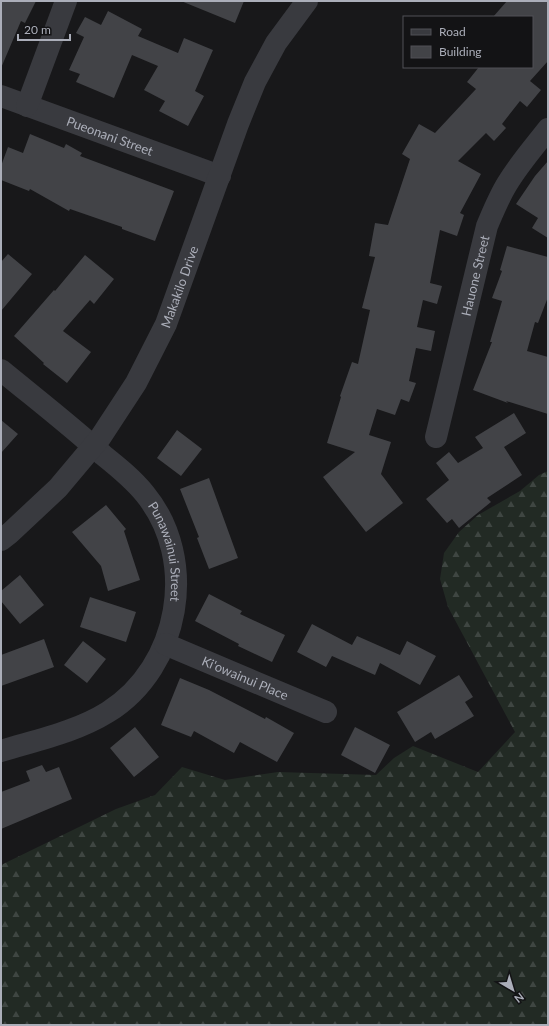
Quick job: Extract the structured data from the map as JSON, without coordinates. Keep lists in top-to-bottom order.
{
  "streets": {
    "street": [
      "Pueonani Street",
      "Hauone Street",
      "Makakilo Drive",
      "Punawainui Street",
      "Ki'owainui Place"
    ]
  },
  "crossings": [
    ["Pueonani Street", "Makakilo Drive"],
    ["Makakilo Drive", "Punawainui Street"],
    ["Punawainui Street", "Ki'owainui Place"]
  ],
  "legend": ["Road", "Building"],
  "scale_bar": "20 m",
  "north": "bottom right"
}
